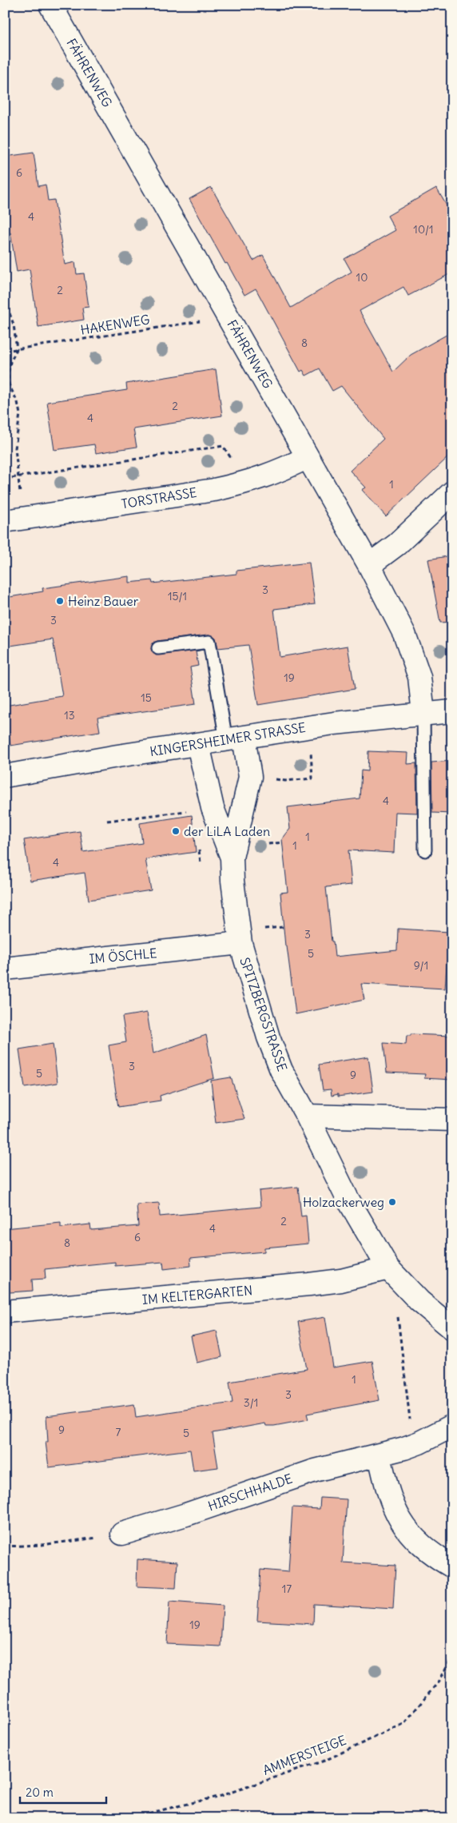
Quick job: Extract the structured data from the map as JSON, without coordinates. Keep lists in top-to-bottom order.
{
  "streets": {
    "street": [
      "FÄHRENWEG",
      "TORSTRASSE",
      "KINGERSHEIMER STRASSE",
      "IM ÖSCHLE",
      "SPITZBERGSTRASSE",
      "IM KELTERGARTEN",
      "HIRSCHHALDE"
    ],
    "path": ["HAKENWEG", "AMMERSTEIGE"]
  },
  "crossings": [
    ["FÄHRENWEG", "HAKENWEG"],
    ["FÄHRENWEG", "TORSTRASSE"],
    ["FÄHRENWEG", "KINGERSHEIMER STRASSE"],
    ["KINGERSHEIMER STRASSE", "SPITZBERGSTRASSE"],
    ["IM ÖSCHLE", "SPITZBERGSTRASSE"],
    ["SPITZBERGSTRASSE", "IM KELTERGARTEN"]
  ],
  "places": ["Heinz Bauer", "der LiLA Laden", "Holzackerweg"],
  "house_numbers": [
    "6",
    "4",
    "10/1",
    "10",
    "2",
    "8",
    "2",
    "4",
    "1",
    "3",
    "15/1",
    "3",
    "19",
    "15",
    "13",
    "4",
    "1",
    "1",
    "4",
    "3",
    "5",
    "9/1",
    "3",
    "5",
    "9",
    "2",
    "4",
    "6",
    "8",
    "1",
    "3",
    "3/1",
    "9",
    "7",
    "5",
    "17",
    "19"
  ],
  "scale_bar": "20 m"
}
